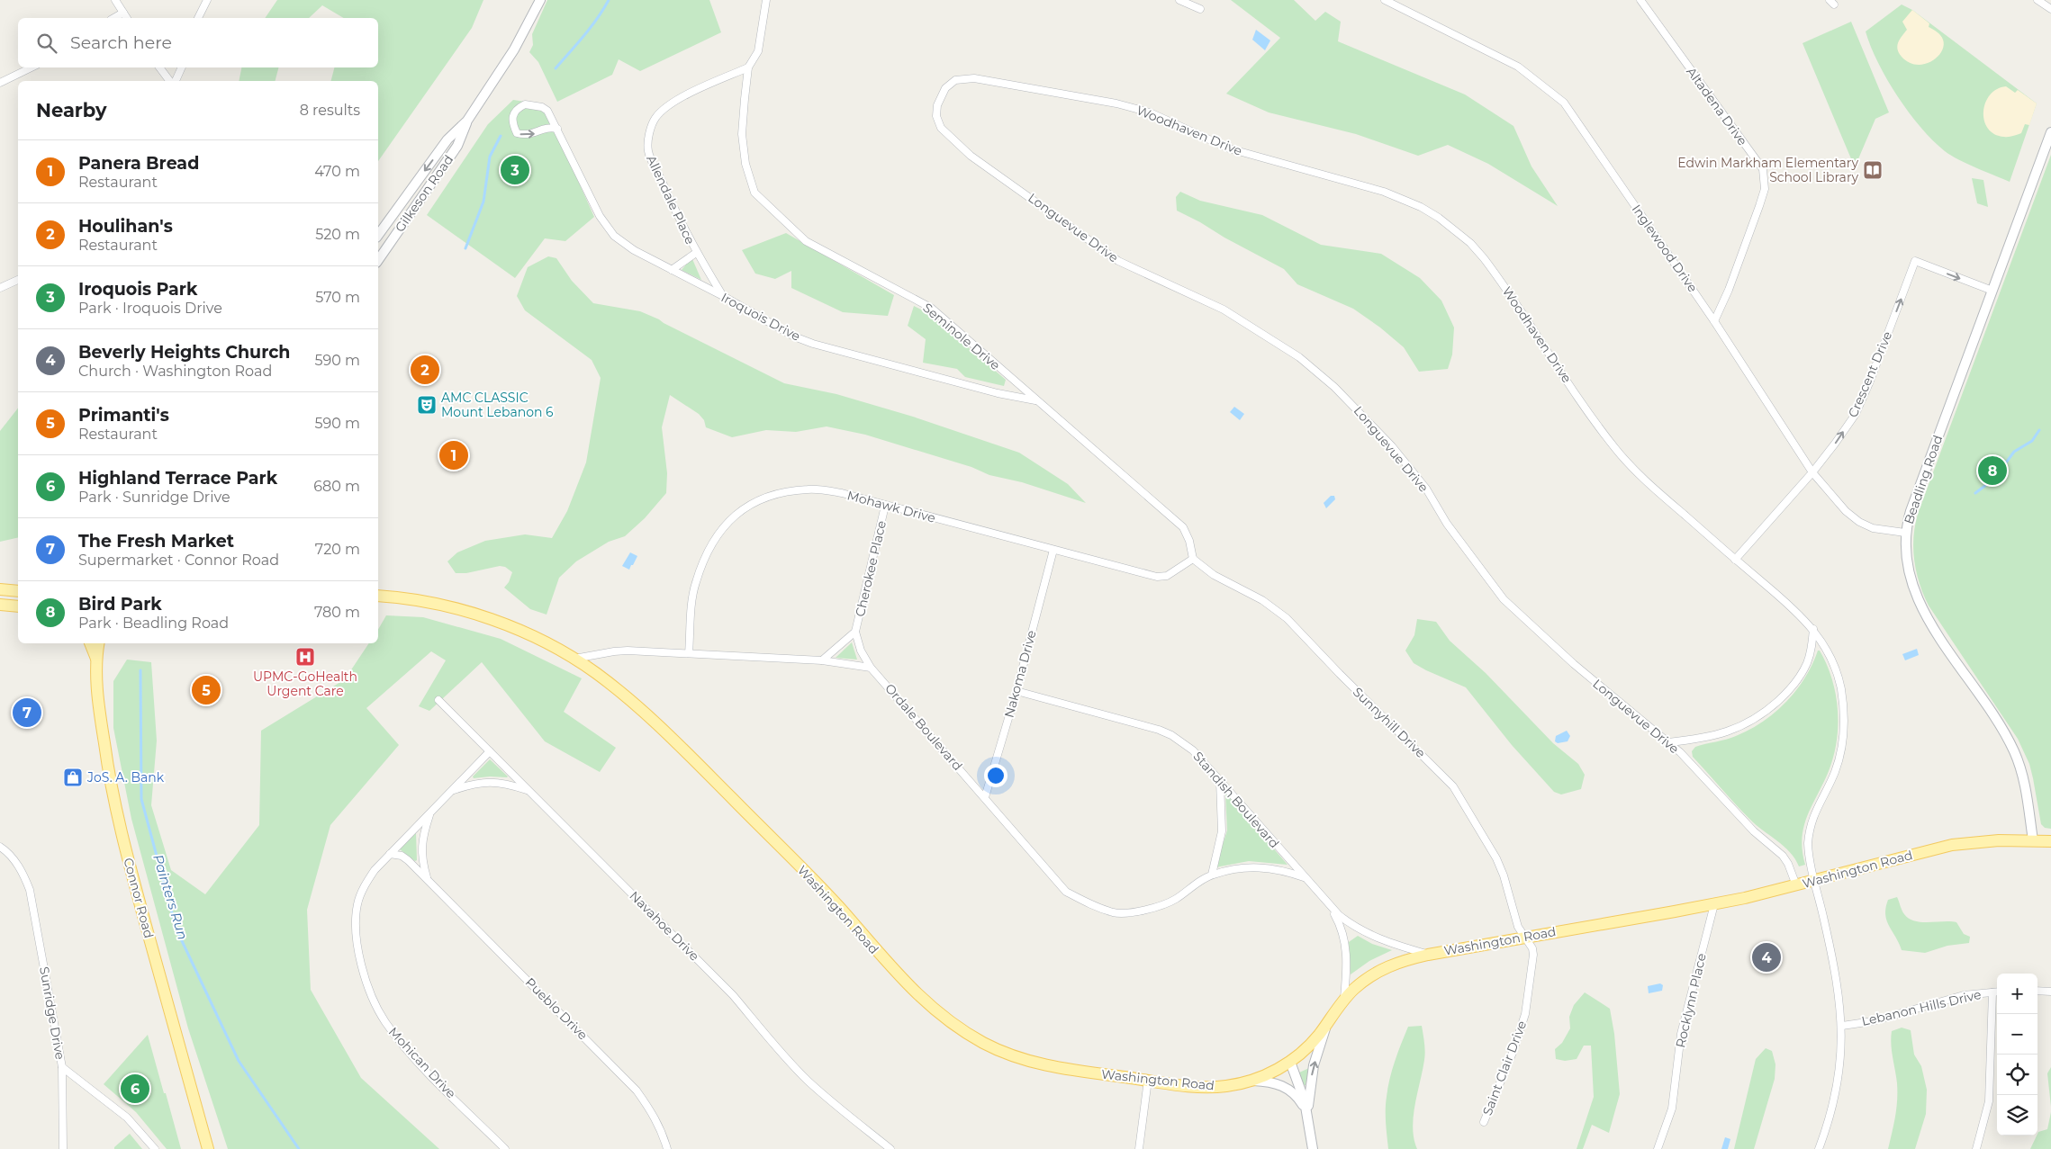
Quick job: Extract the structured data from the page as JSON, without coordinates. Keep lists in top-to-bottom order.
{
  "streets": {
    "main road": ["Washington Road", "Connor Road"],
    "street": [
      "Altadena Drive",
      "Woodhaven Drive",
      "Gilkeson Road",
      "Allendale Place",
      "Longuevue Drive",
      "Inglewood Drive",
      "Iroquois Drive",
      "Seminole Drive",
      "Crescent Drive",
      "Beadling Road",
      "Mohawk Drive",
      "Cherokee Place",
      "Nakoma Drive",
      "Sunnyhill Drive",
      "Ordale Boulevard",
      "Standish Boulevard",
      "Navahoe Drive",
      "Rocklynn Place",
      "Lebanon Hills Drive",
      "Pueblo Drive",
      "Sunridge Drive",
      "Mohican Drive",
      "Saint Clair Drive"
    ]
  },
  "crossings": [
    ["Altadena Drive", "Inglewood Drive"],
    ["Woodhaven Drive", "Longuevue Drive"],
    ["Woodhaven Drive", "Crescent Drive"],
    ["Woodhaven Drive", "Washington Road"],
    ["Woodhaven Drive", "Lebanon Hills Drive"],
    ["Allendale Place", "Iroquois Drive"],
    ["Allendale Place", "Seminole Drive"],
    ["Longuevue Drive", "Washington Road"],
    ["Inglewood Drive", "Crescent Drive"],
    ["Inglewood Drive", "Beadling Road"],
    ["Iroquois Drive", "Seminole Drive"],
    ["Seminole Drive", "Mohawk Drive"],
    ["Seminole Drive", "Sunnyhill Drive"],
    ["Crescent Drive", "Beadling Road"],
    ["Beadling Road", "Washington Road"],
    ["Mohawk Drive", "Cherokee Place"],
    ["Mohawk Drive", "Nakoma Drive"],
    ["Mohawk Drive", "Sunnyhill Drive"],
    ["Cherokee Place", "Ordale Boulevard"],
    ["Nakoma Drive", "Ordale Boulevard"],
    ["Nakoma Drive", "Standish Boulevard"],
    ["Sunnyhill Drive", "Washington Road"],
    ["Sunnyhill Drive", "Saint Clair Drive"],
    ["Ordale Boulevard", "Standish Boulevard"],
    ["Standish Boulevard", "Washington Road"],
    ["Washington Road", "Rocklynn Place"],
    ["Washington Road", "Saint Clair Drive"],
    ["Navahoe Drive", "Mohican Drive"],
    ["Pueblo Drive", "Mohican Drive"]
  ],
  "water": ["Painters Run"],
  "places": {
    "library": ["Edwin Markham Elementary School Library"],
    "theatre": ["AMC CLASSIC Mount Lebanon 6"],
    "hospital": ["UPMC-GoHealth Urgent Care"],
    "shop": ["JoS. A. Bank"]
  },
  "page": {
    "search": "Search here",
    "heading": ["Nearby", "8 results"],
    "list": [
      {
        "mark": "1",
        "name": "Panera Bread",
        "note": "Restaurant",
        "value": "470 m"
      },
      {
        "mark": "2",
        "name": "Houlihan's",
        "note": "Restaurant",
        "value": "520 m"
      },
      {
        "mark": "3",
        "name": "Iroquois Park",
        "note": "Park · Iroquois Drive",
        "value": "570 m"
      },
      {
        "mark": "4",
        "name": "Beverly Heights Church",
        "note": "Church · Washington Road",
        "value": "590 m"
      },
      {
        "mark": "5",
        "name": "Primanti's",
        "note": "Restaurant",
        "value": "590 m"
      },
      {
        "mark": "6",
        "name": "Highland Terrace Park",
        "note": "Park · Sunridge Drive",
        "value": "680 m"
      },
      {
        "mark": "7",
        "name": "The Fresh Market",
        "note": "Supermarket · Connor Road",
        "value": "720 m"
      },
      {
        "mark": "8",
        "name": "Bird Park",
        "note": "Park · Beadling Road",
        "value": "780 m"
      }
    ],
    "pins": [
      "3",
      "2",
      "1",
      "8",
      "5",
      "7",
      "4",
      "6"
    ],
    "map_buttons": ["+", "−"]
  }
}
